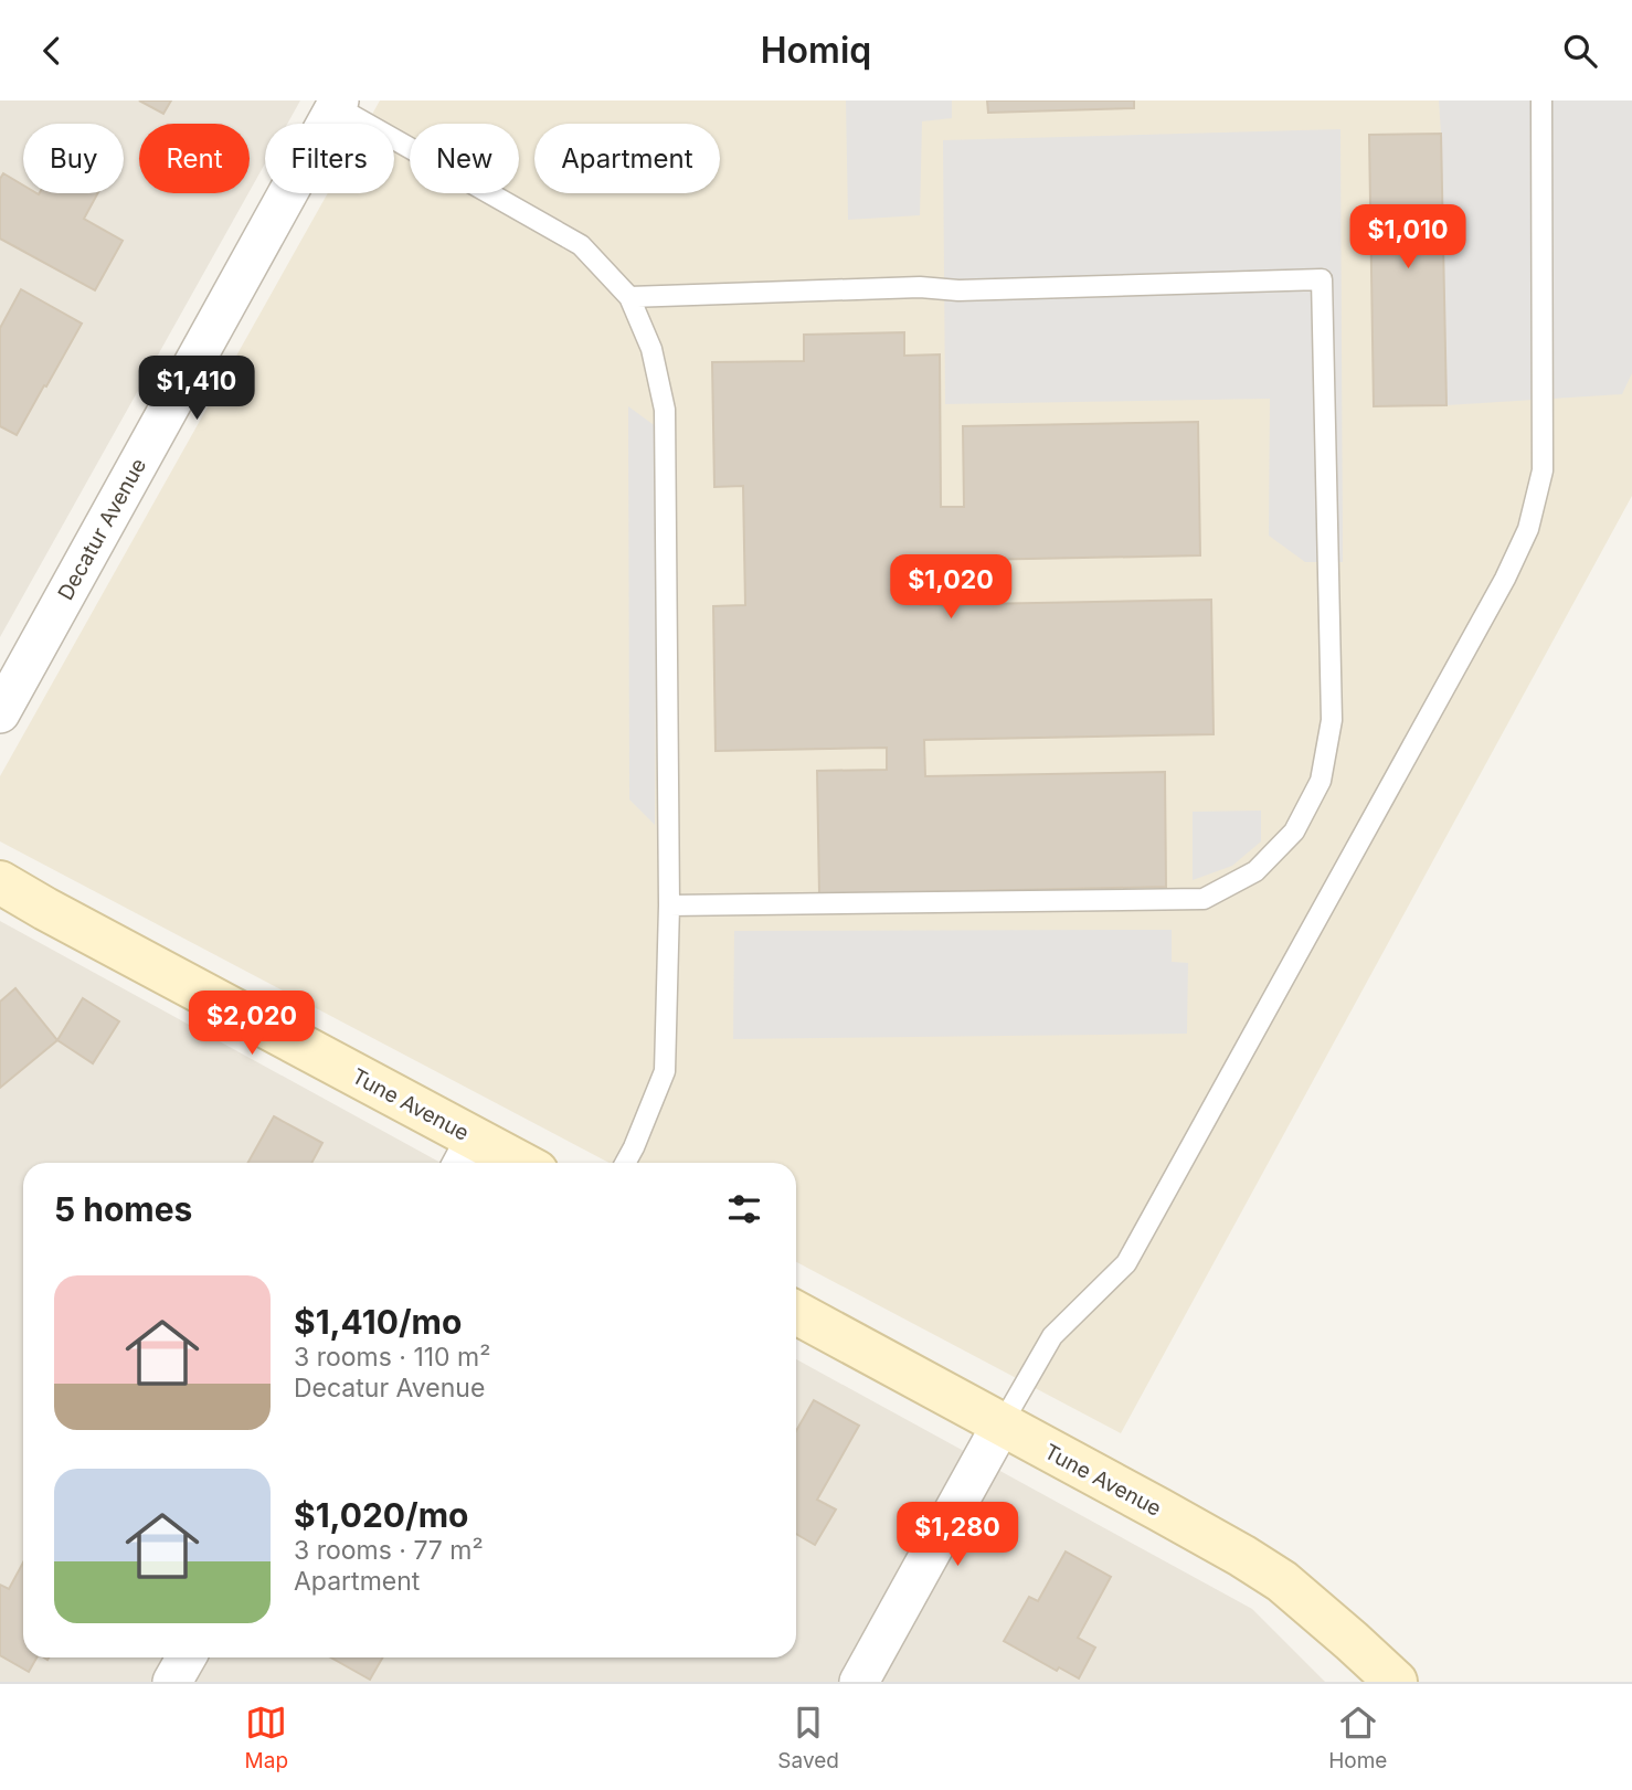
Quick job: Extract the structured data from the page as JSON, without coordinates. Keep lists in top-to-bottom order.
{
  "streets": {
    "street": ["Decatur Avenue", "Tune Avenue"]
  },
  "page": {
    "header": "Homiq",
    "chip": [
      "Buy",
      "Rent",
      "Filters",
      "New",
      "Apartment"
    ],
    "price": [
      "$1,010",
      "$1,410",
      "$1,020",
      "$2,020",
      "$1,280"
    ],
    "heading": "5 homes",
    "list": [
      {
        "name": "$1,410/mo",
        "note": "3 rooms · 110 m² · Decatur Avenue"
      },
      {
        "name": "$1,020/mo",
        "note": "3 rooms · 77 m² · Apartment"
      }
    ],
    "tabs": ["Map", "Saved", "Home"]
  }
}
